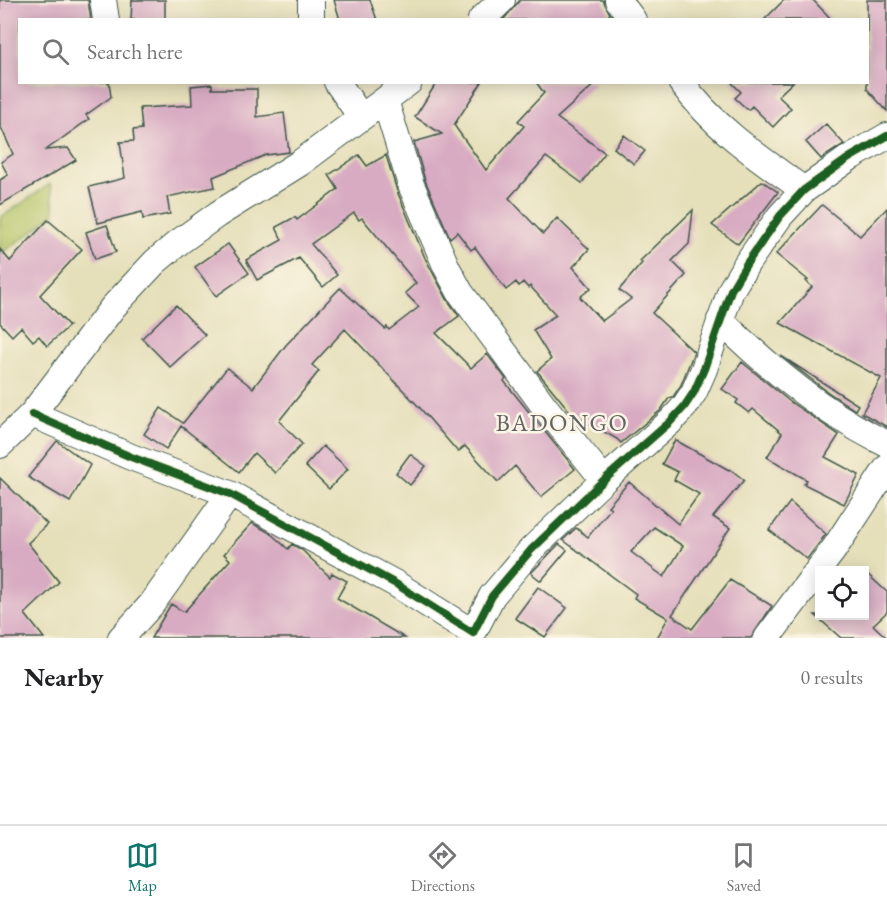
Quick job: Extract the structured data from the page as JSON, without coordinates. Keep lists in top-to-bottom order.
{
  "districts": ["BADONGO"],
  "page": {
    "search": "Search here",
    "heading": ["Nearby", "0 results"],
    "nav": ["Map", "Directions", "Saved"]
  }
}
